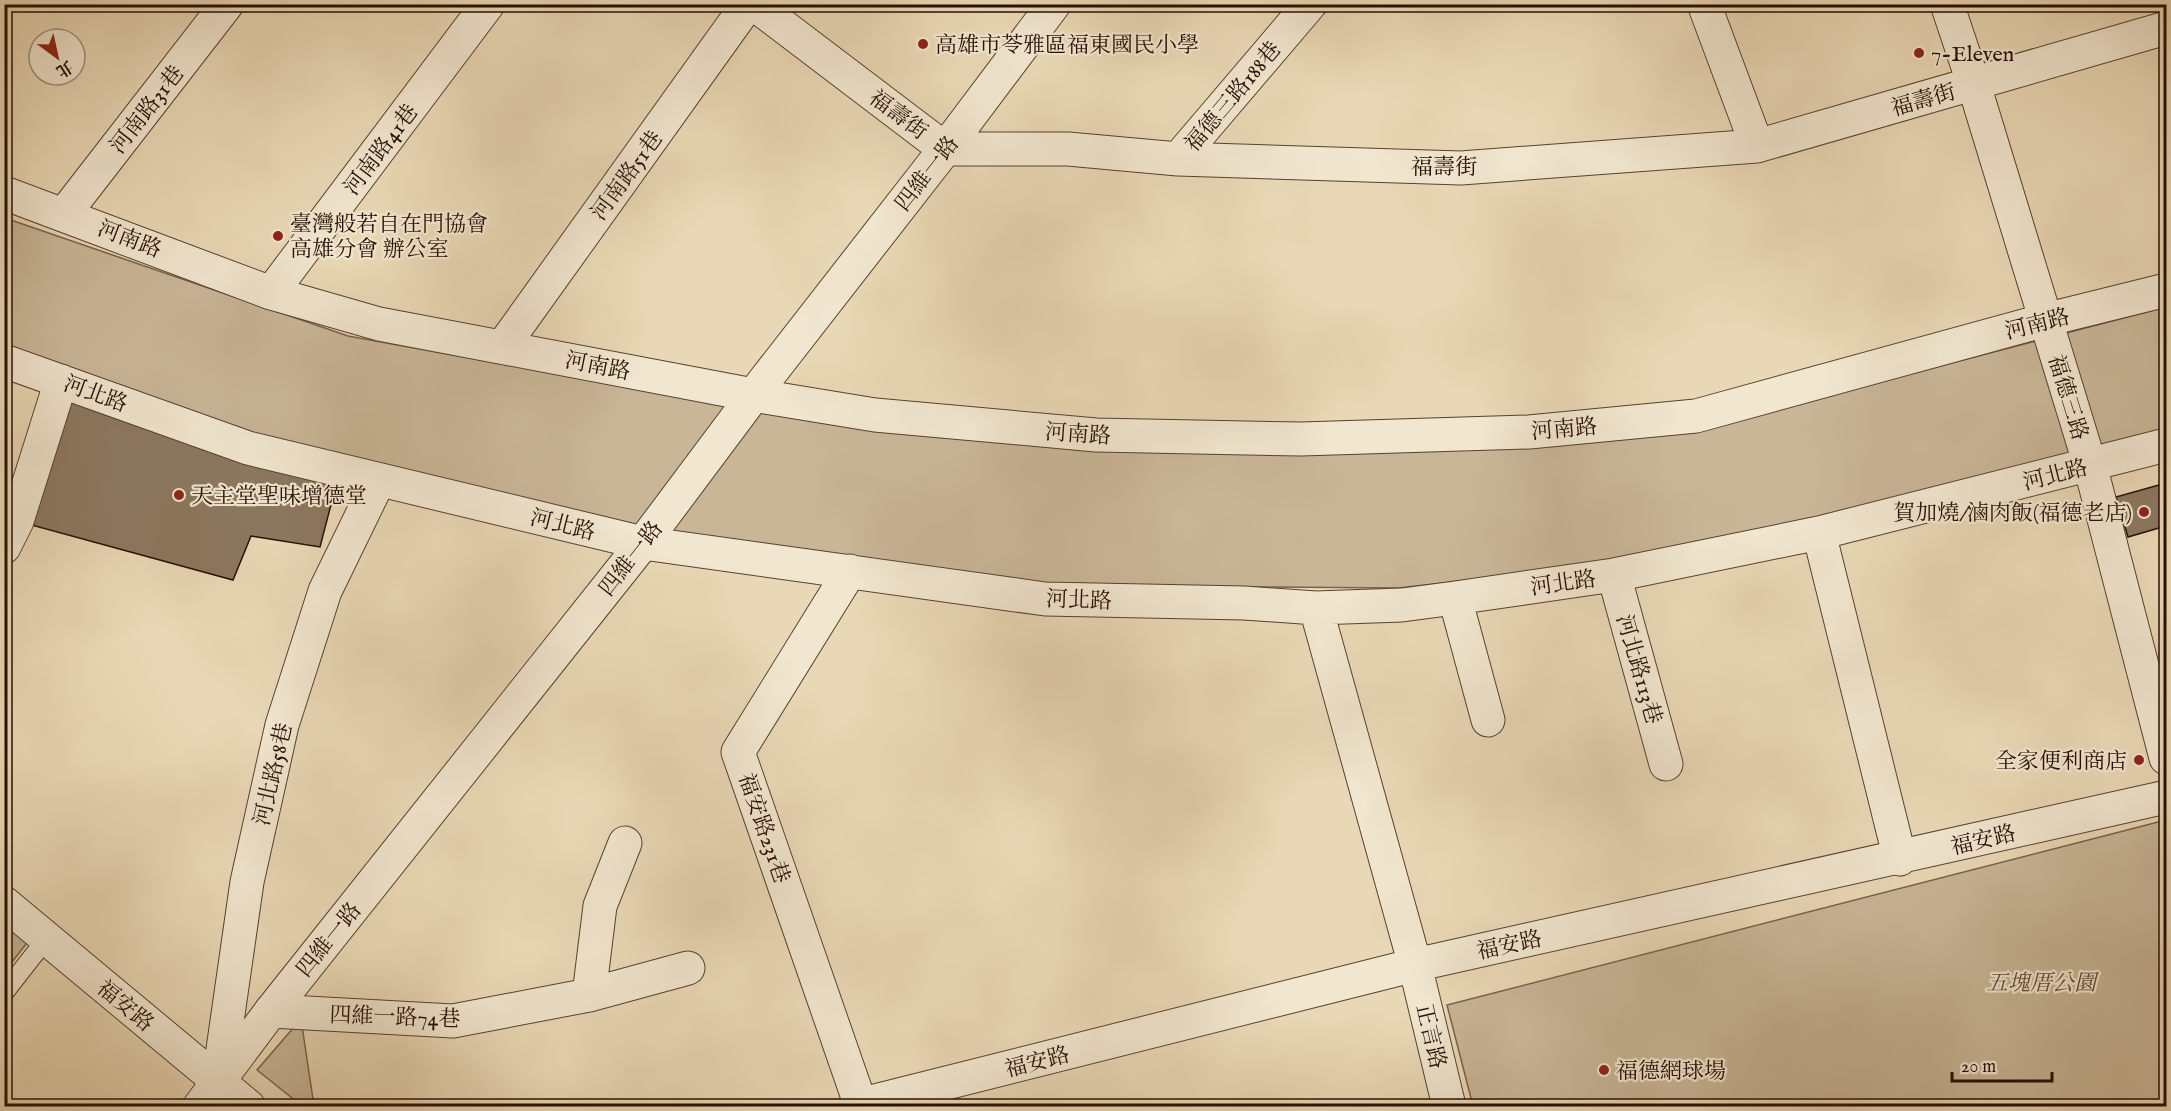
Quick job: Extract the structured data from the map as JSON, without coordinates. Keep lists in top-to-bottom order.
{
  "streets": {
    "street": [
      "福德三路188巷",
      "福壽街",
      "河南路31巷",
      "河南路41巷",
      "四維一路",
      "河南路51巷",
      "河南路",
      "河北路",
      "福德三路",
      "河北路113巷",
      "河北路58巷",
      "福安路231巷",
      "福安路",
      "四維一路74巷",
      "正言路"
    ]
  },
  "crossings": [
    ["福德三路188巷", "福壽街"],
    ["福壽街", "四維一路"],
    ["福壽街", "福德三路"],
    ["河南路31巷", "河南路"],
    ["河南路41巷", "河南路"],
    ["四維一路", "河南路"],
    ["四維一路", "河北路"],
    ["四維一路", "河北路58巷"],
    ["四維一路", "福安路"],
    ["四維一路", "四維一路74巷"],
    ["河南路51巷", "河南路"],
    ["河南路", "福德三路"],
    ["河北路", "福德三路"],
    ["河北路", "河北路113巷"],
    ["河北路", "河北路58巷"],
    ["河北路", "福安路231巷"],
    ["河北路", "正言路"],
    ["河北路58巷", "福安路"],
    ["福安路231巷", "福安路"],
    ["福安路", "正言路"]
  ],
  "parks": ["五塊厝公園"],
  "places": [
    "高雄市苓雅區福東國民小學",
    "7-Eleven",
    "臺灣般若自在門協會 高雄分會 辦公室",
    "天主堂聖味增德堂",
    "賀加燒/滷肉飯(福德老店)",
    "全家便利商店",
    "福德網球場"
  ],
  "scale_bar": "20 m",
  "north": "bottom right"
}
